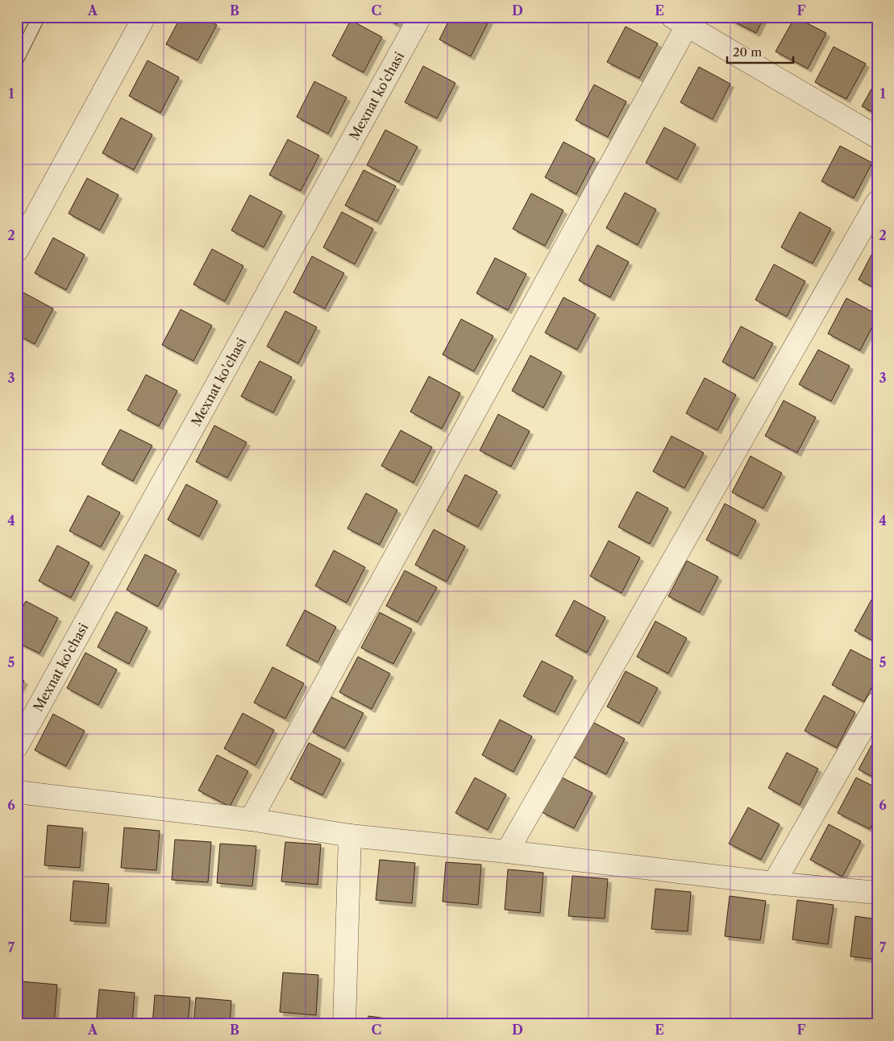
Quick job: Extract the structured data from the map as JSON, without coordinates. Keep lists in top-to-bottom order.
{
  "streets": {
    "street": ["Mexnat ko'chasi"]
  },
  "scale_bar": "20 m",
  "grid": {
    "columns": [
      "A",
      "B",
      "C",
      "D",
      "E",
      "F"
    ],
    "rows": [
      "1",
      "2",
      "3",
      "4",
      "5",
      "6",
      "7"
    ]
  }
}
